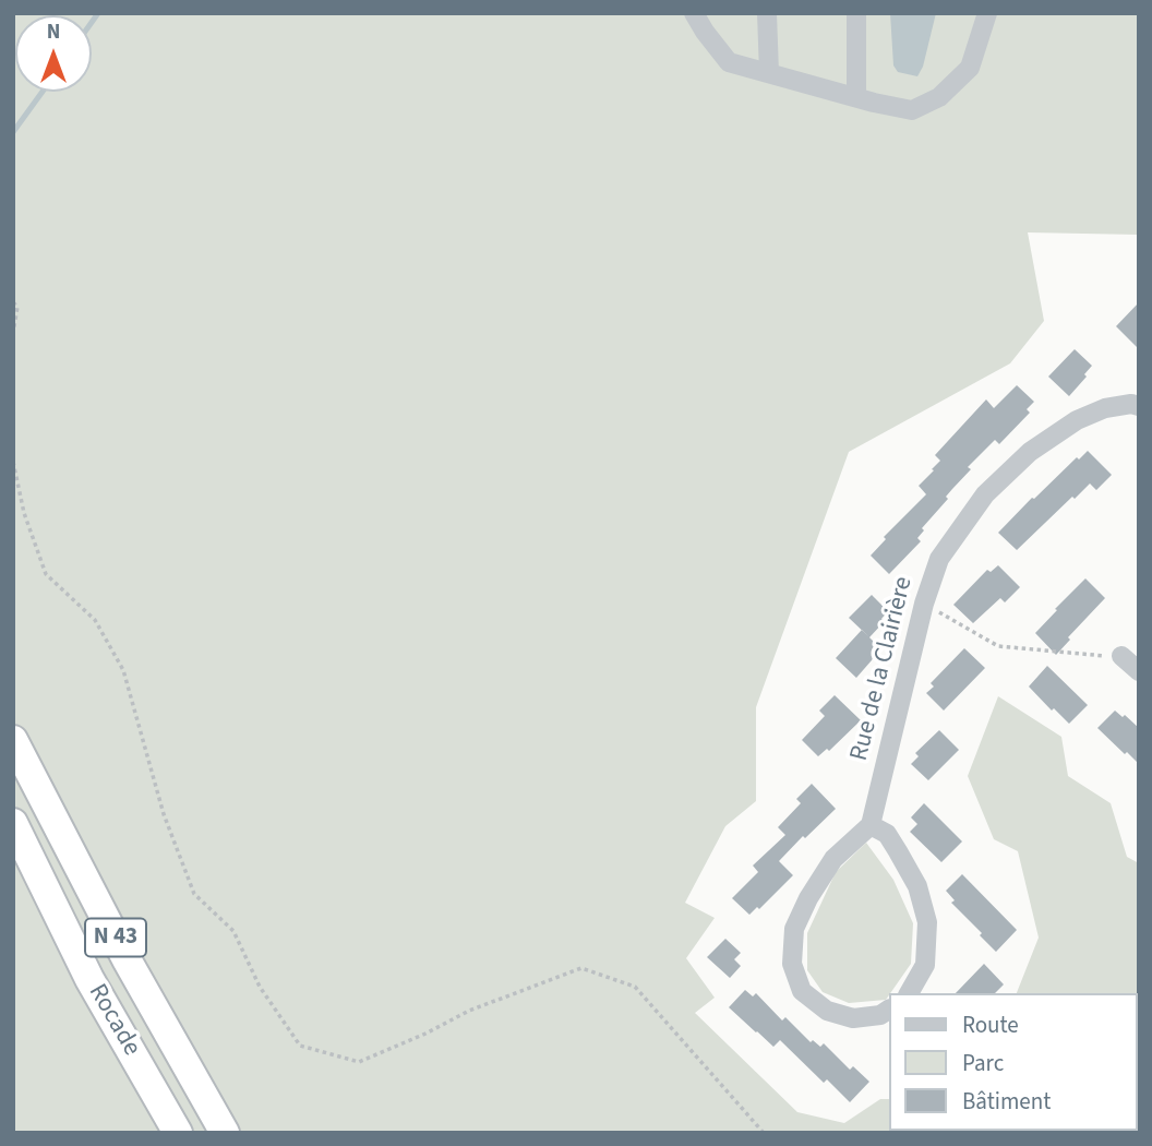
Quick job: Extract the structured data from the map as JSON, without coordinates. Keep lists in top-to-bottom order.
{
  "streets": {
    "highway": ["N 43", "Rocade"],
    "street": ["Rue de la Clairière"]
  },
  "legend": ["Route", "Parc", "Bâtiment"],
  "north": "top"
}
